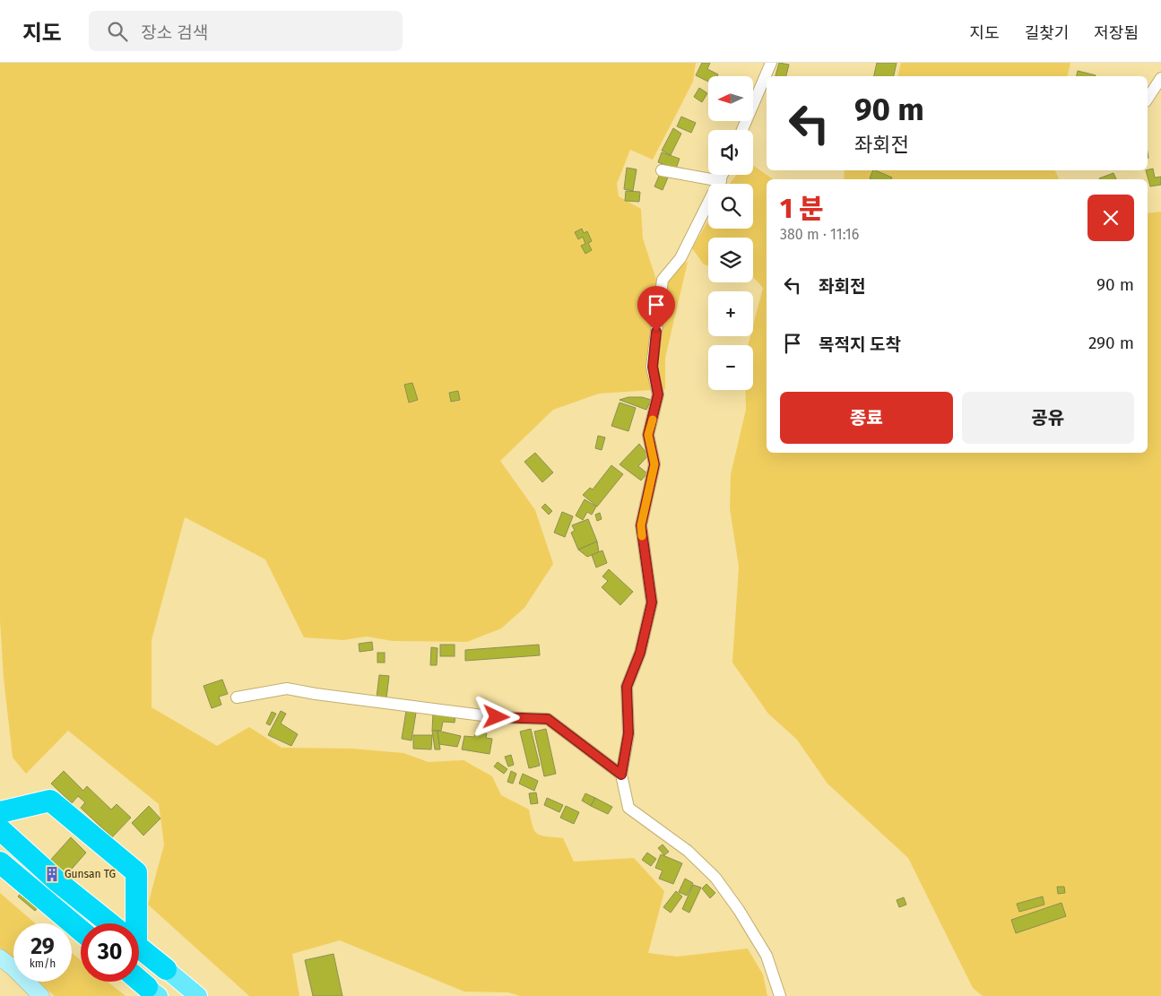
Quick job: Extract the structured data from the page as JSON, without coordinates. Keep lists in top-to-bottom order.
{
  "places": {
    "building": ["Gunsan TG"]
  },
  "north": "left",
  "page": {
    "header": "지도",
    "search": "장소 검색",
    "nav": ["지도", "길찾기", "저장됨"],
    "map_buttons": ["+", "−"],
    "turn": ["90 m", "좌회전"],
    "heading": ["1 분", "380 m · 11:16"],
    "list": [
      {
        "name": "좌회전",
        "value": "90 m"
      },
      {
        "name": "목적지 도착",
        "value": "290 m"
      }
    ],
    "buttons": ["종료", "공유"],
    "speed": "29 km/h",
    "limit": "30"
  }
}
